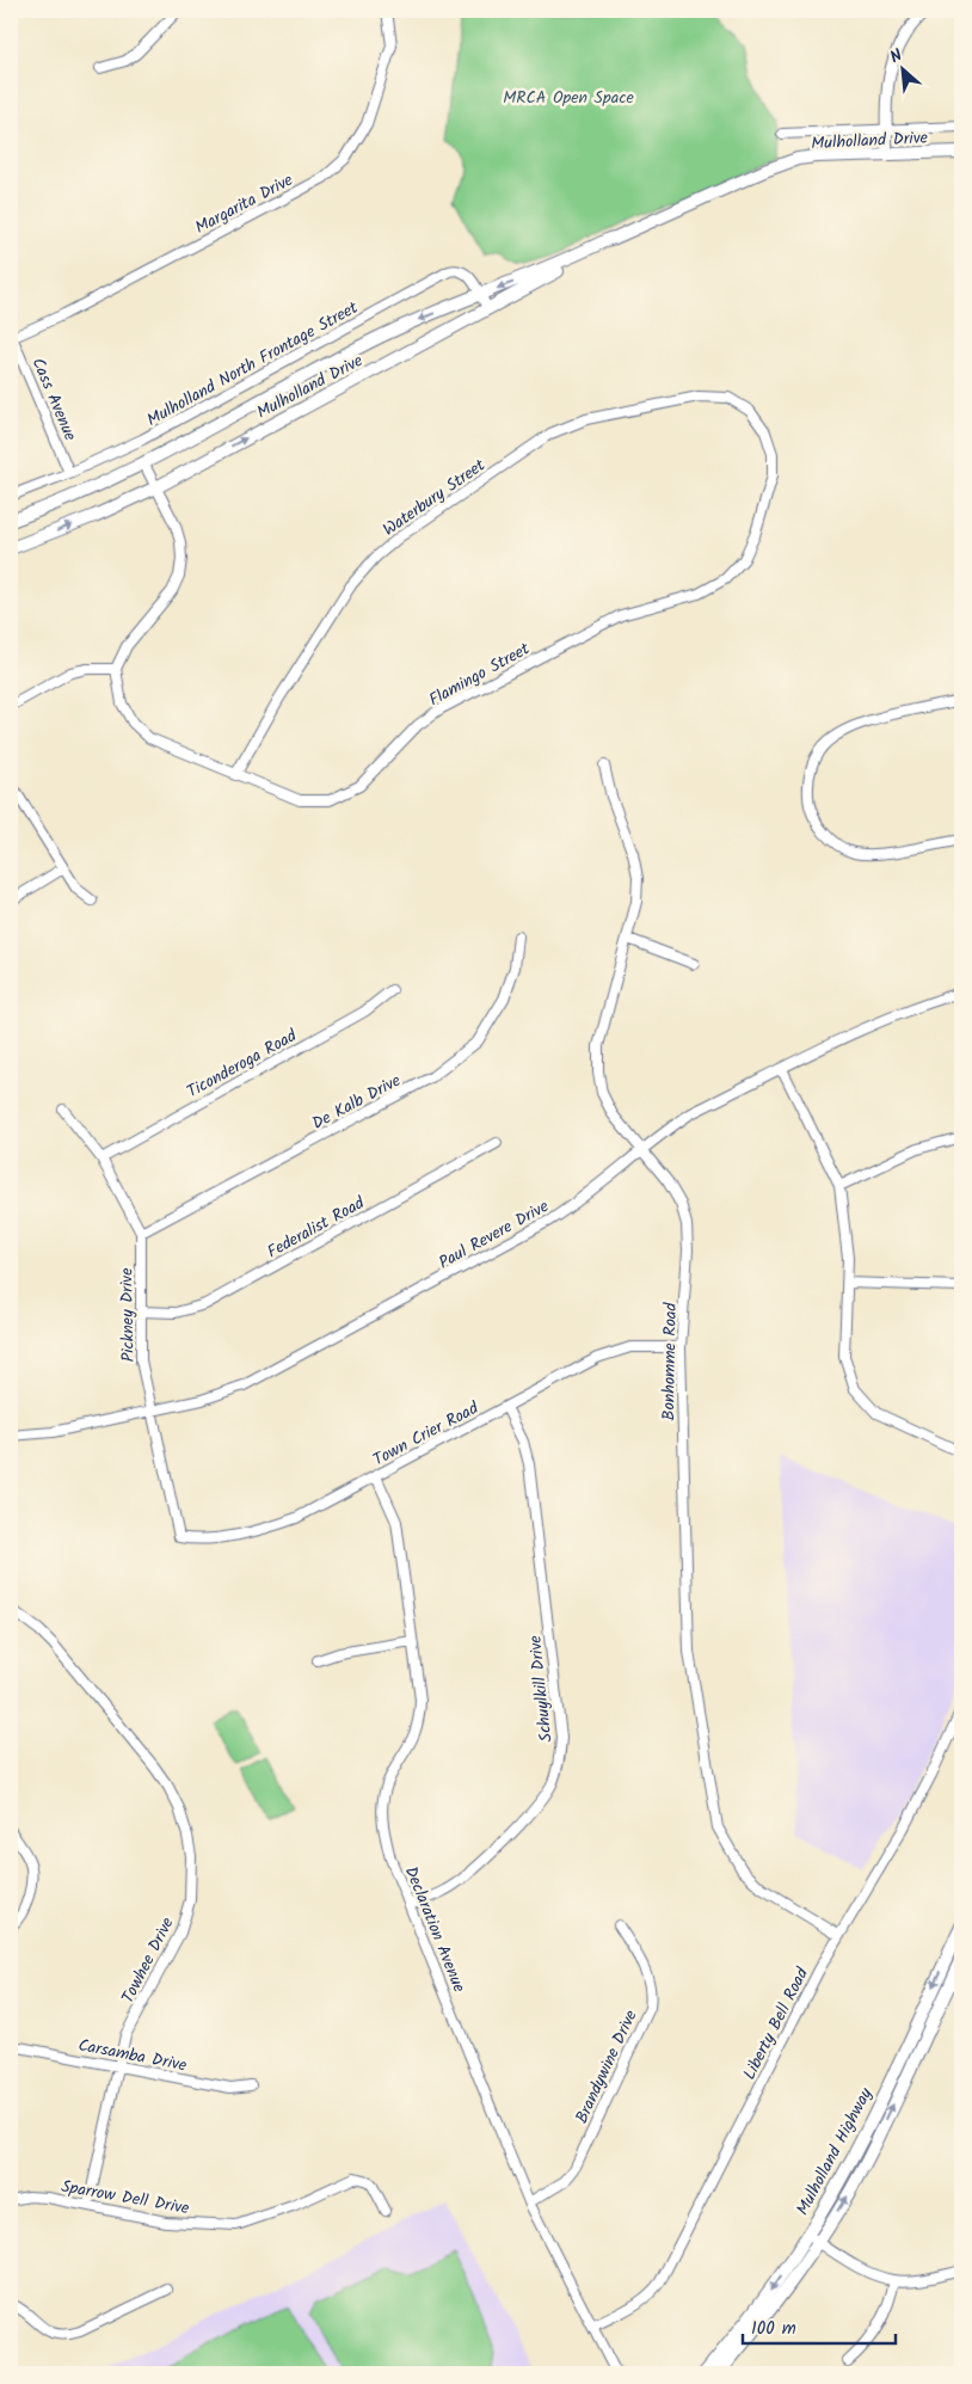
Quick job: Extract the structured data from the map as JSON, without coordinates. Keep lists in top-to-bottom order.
{
  "streets": {
    "main road": ["Mulholland Drive", "Mulholland Highway"],
    "street": [
      "Margarita Drive",
      "Mulholland North Frontage Street",
      "Cass Avenue",
      "Waterbury Street",
      "Flamingo Street",
      "Ticonderoga Road",
      "De Kalb Drive",
      "Federalist Road",
      "Paul Revere Drive",
      "Pickney Drive",
      "Bonhomme Road",
      "Town Crier Road",
      "Schuylkill Drive",
      "Declaration Avenue",
      "Towhee Drive",
      "Liberty Bell Road",
      "Carsamba Drive",
      "Brandywine Drive",
      "Sparrow Dell Drive"
    ]
  },
  "crossings": [
    ["Mulholland Drive", "Mulholland North Frontage Street"],
    ["Margarita Drive", "Cass Avenue"],
    ["Mulholland North Frontage Street", "Cass Avenue"],
    ["Waterbury Street", "Flamingo Street"],
    ["Ticonderoga Road", "Pickney Drive"],
    ["De Kalb Drive", "Pickney Drive"],
    ["Federalist Road", "Pickney Drive"],
    ["Paul Revere Drive", "Pickney Drive"],
    ["Paul Revere Drive", "Bonhomme Road"],
    ["Pickney Drive", "Town Crier Road"],
    ["Bonhomme Road", "Town Crier Road"],
    ["Bonhomme Road", "Liberty Bell Road"],
    ["Town Crier Road", "Schuylkill Drive"],
    ["Town Crier Road", "Declaration Avenue"],
    ["Schuylkill Drive", "Declaration Avenue"],
    ["Declaration Avenue", "Liberty Bell Road"],
    ["Declaration Avenue", "Brandywine Drive"],
    ["Towhee Drive", "Carsamba Drive"],
    ["Towhee Drive", "Sparrow Dell Drive"]
  ],
  "parks": ["MRCA Open Space"],
  "scale_bar": "100 m",
  "north": "top left"
}
